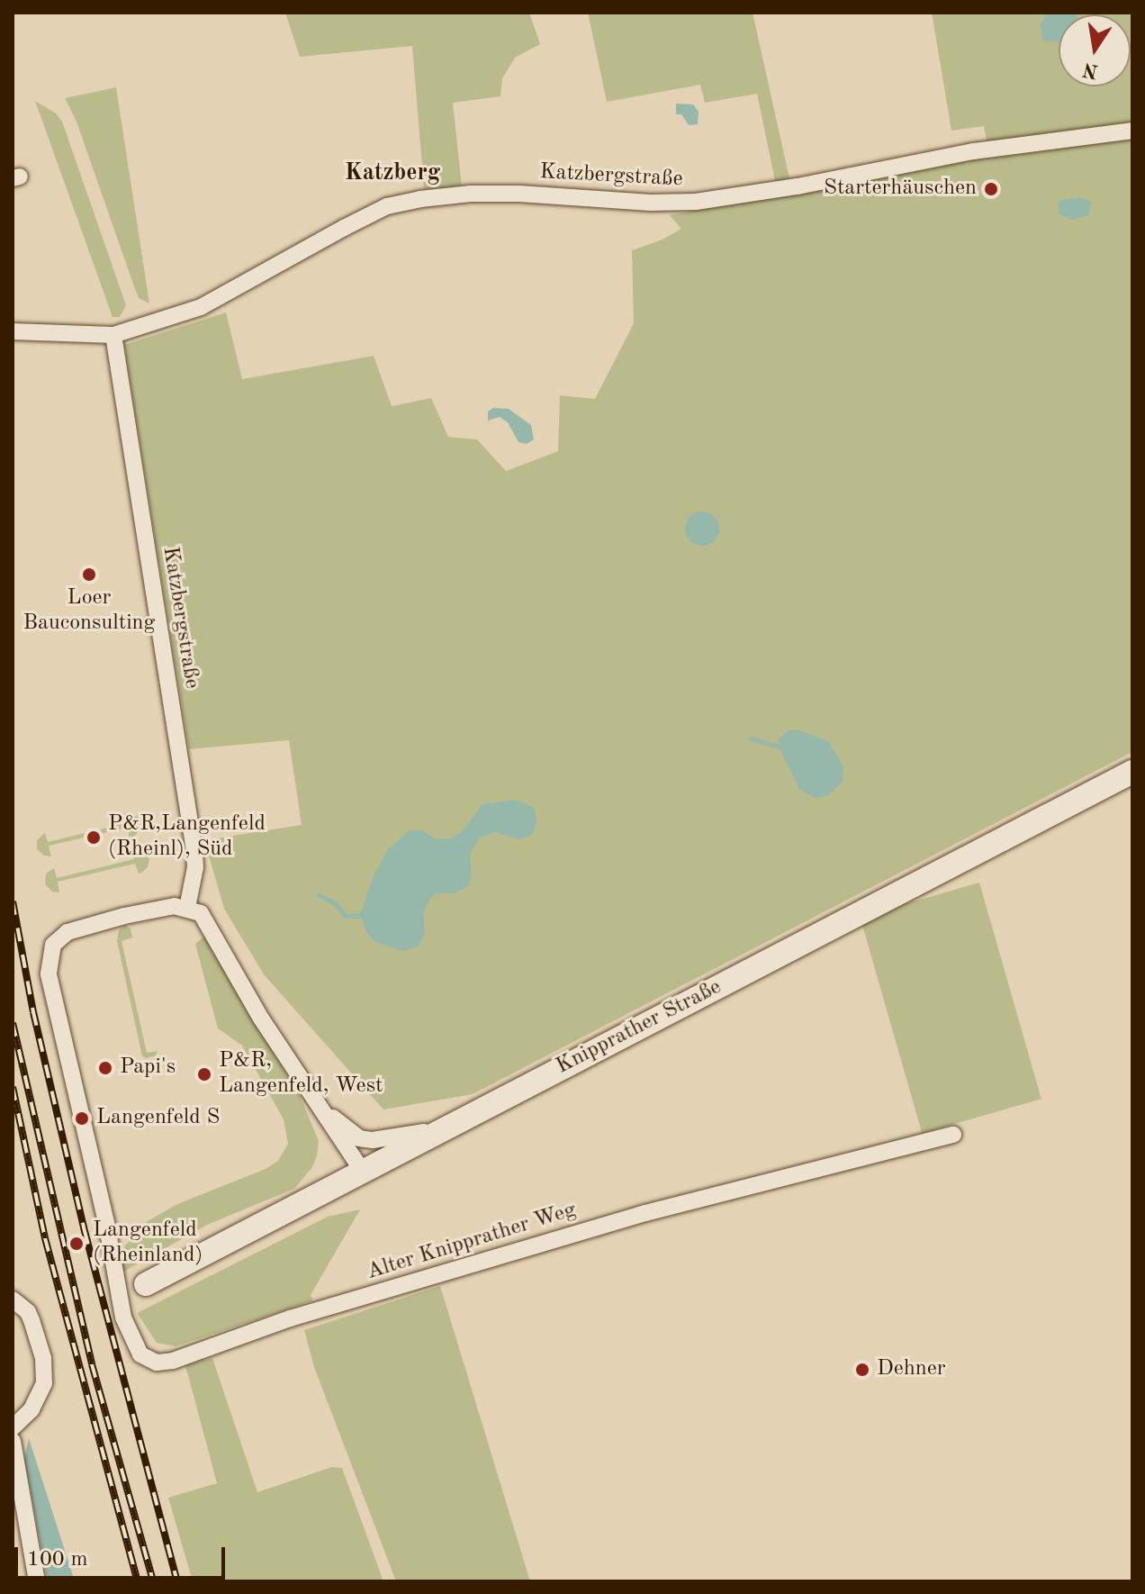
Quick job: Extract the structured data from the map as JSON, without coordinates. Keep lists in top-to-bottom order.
{
  "streets": {
    "main road": ["Knipprather Straße"],
    "street": ["Katzbergstraße", "Alter Knipprather Weg"]
  },
  "crossings": [
    ["Katzbergstraße", "Alter Knipprather Weg"]
  ],
  "districts": ["Katzberg"],
  "places": [
    "Starterhäuschen",
    "Loer Bauconsulting",
    "P&R,Langenfeld (Rheinl), Süd",
    "Papi's",
    "P&R, Langenfeld, West",
    "Langenfeld S",
    "Langenfeld (Rheinland)",
    "Dehner"
  ],
  "scale_bar": "100 m",
  "north": "bottom"
}
